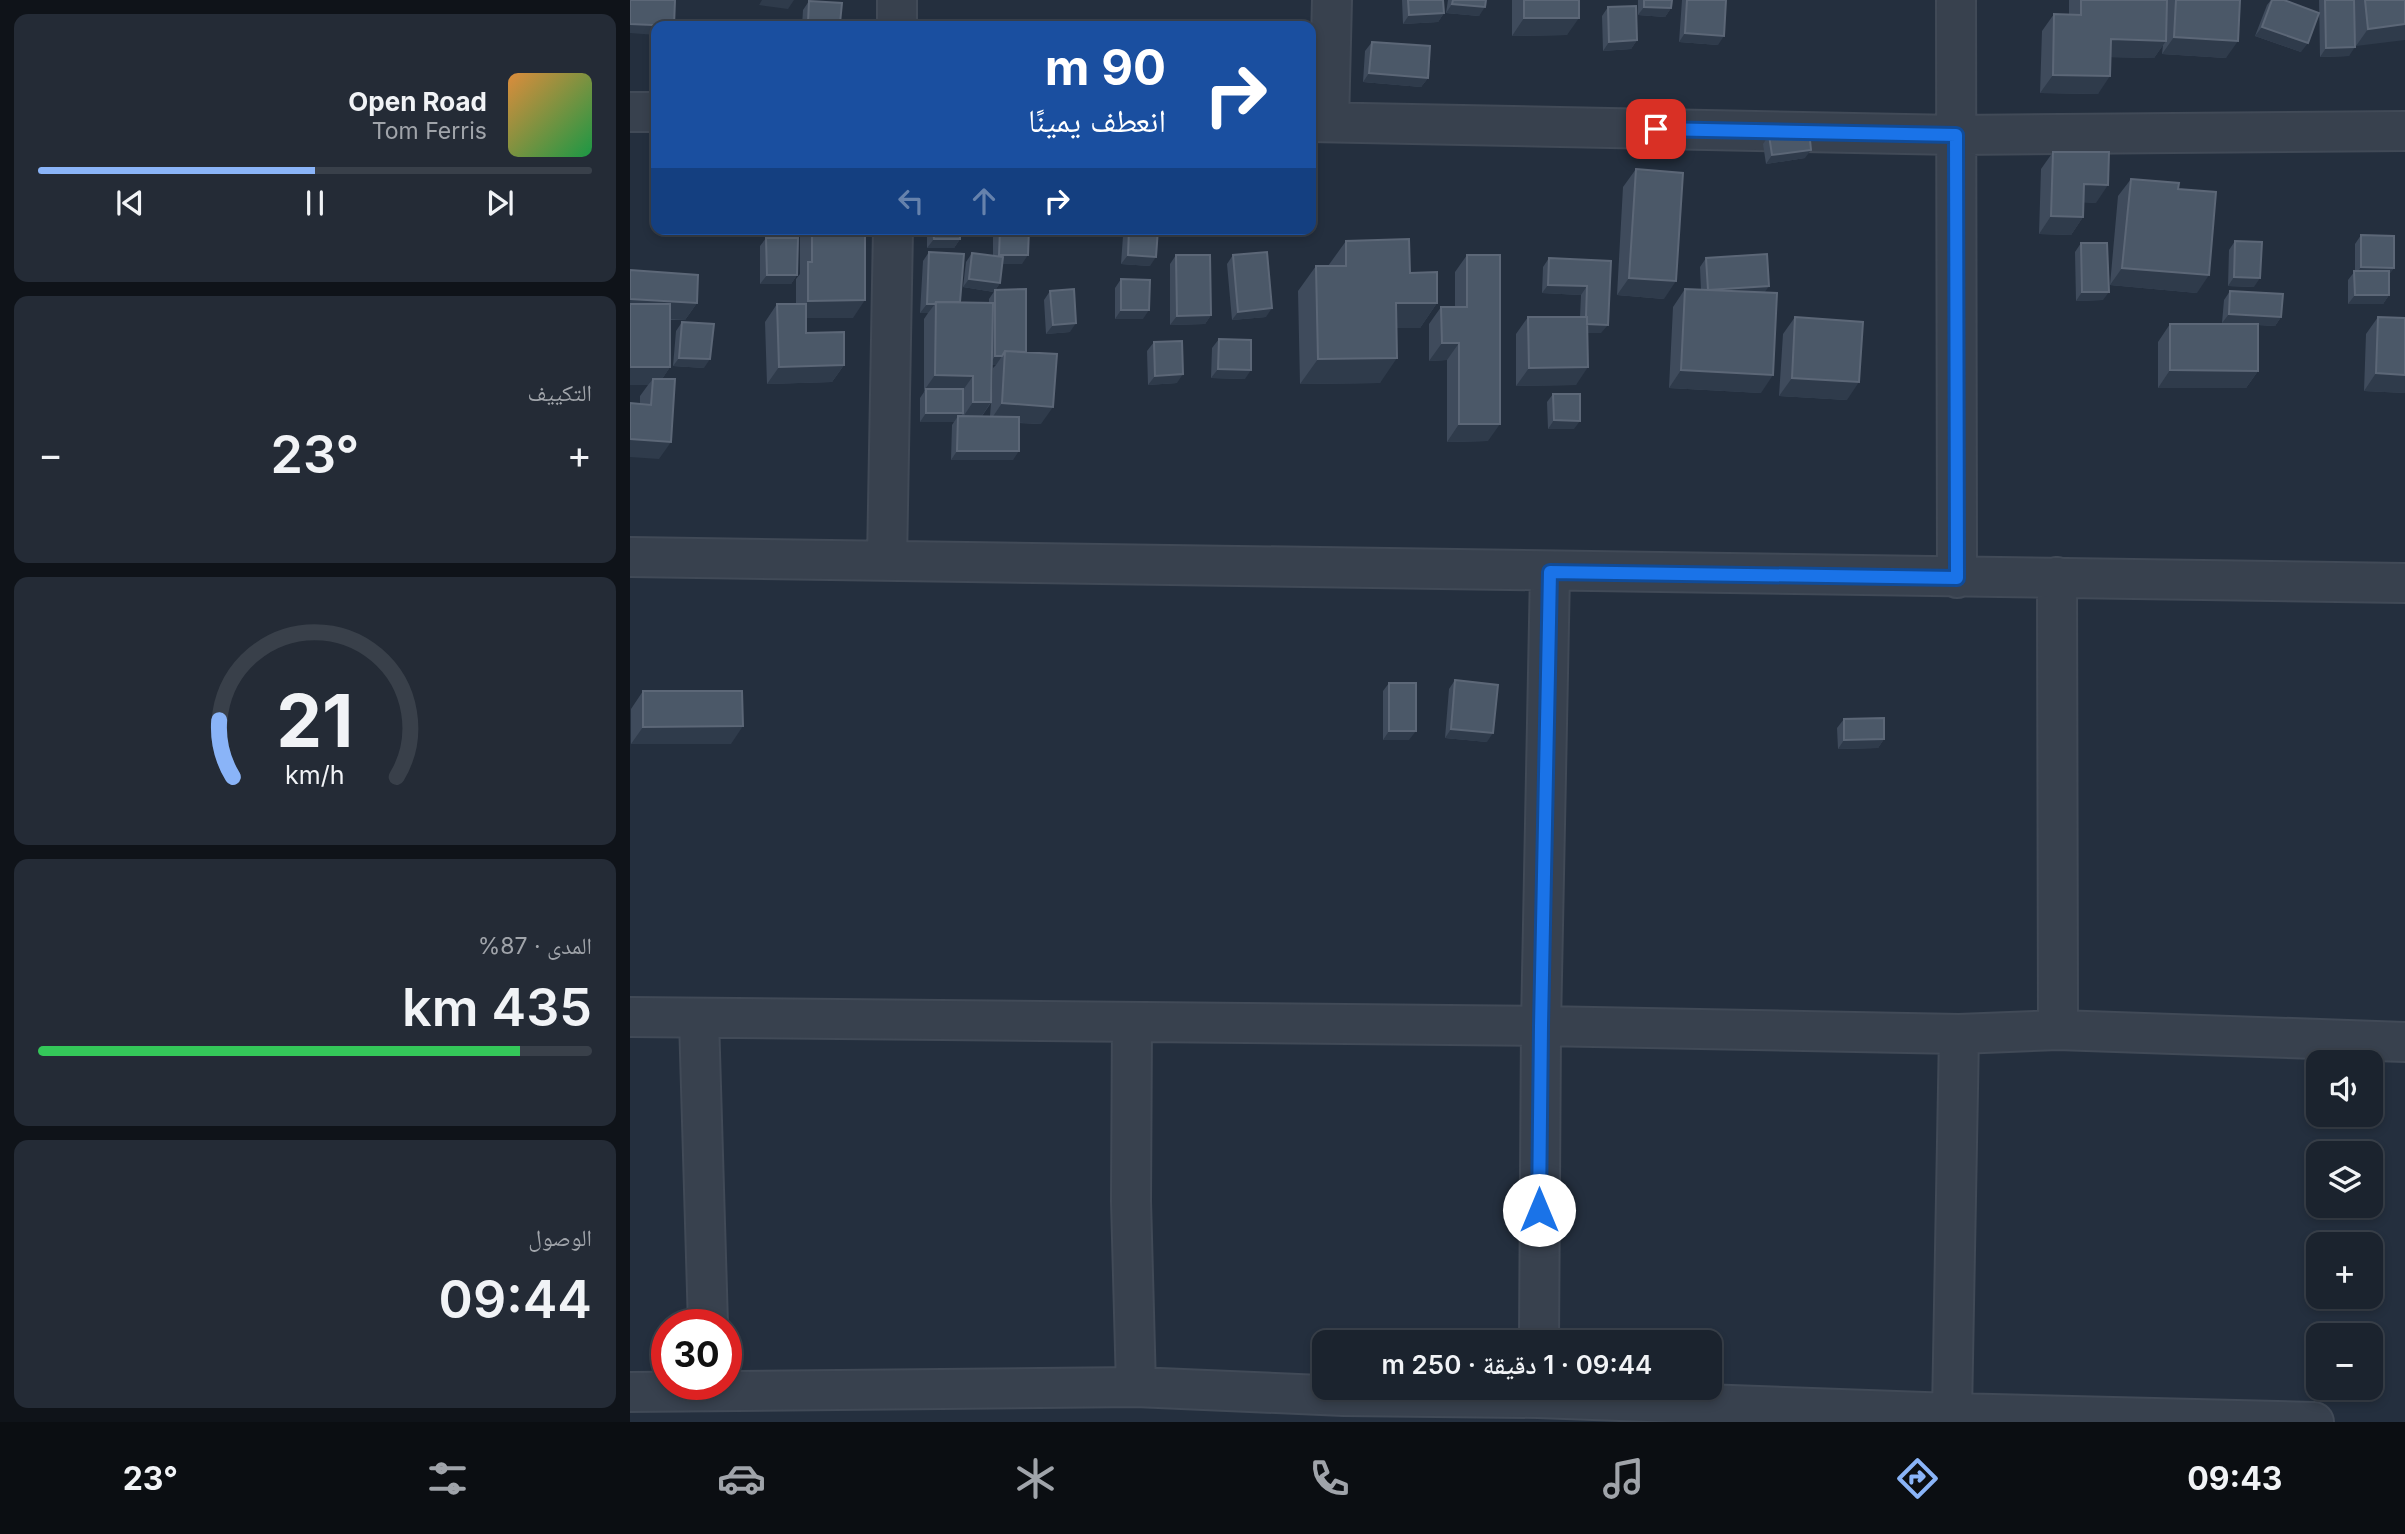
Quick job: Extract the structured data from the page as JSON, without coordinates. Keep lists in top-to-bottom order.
{
  "page": {
    "turn": ["90 m", "انعطف يمينًا"],
    "song": ["Open Road", "Tom Ferris"],
    "tile": [
      "التكييف",
      ["المدى · 87%", "435 km"],
      ["الوصول", "09:44"]
    ],
    "heat": ["−", "23°", "+"],
    "map_buttons": ["+", "−"],
    "limit": "30",
    "trip": "09:44 · 1 دقيقة · 250 m",
    "tabs": ["09:43", "23°"],
    "gauge": ["21", "km/h"]
  }
}
